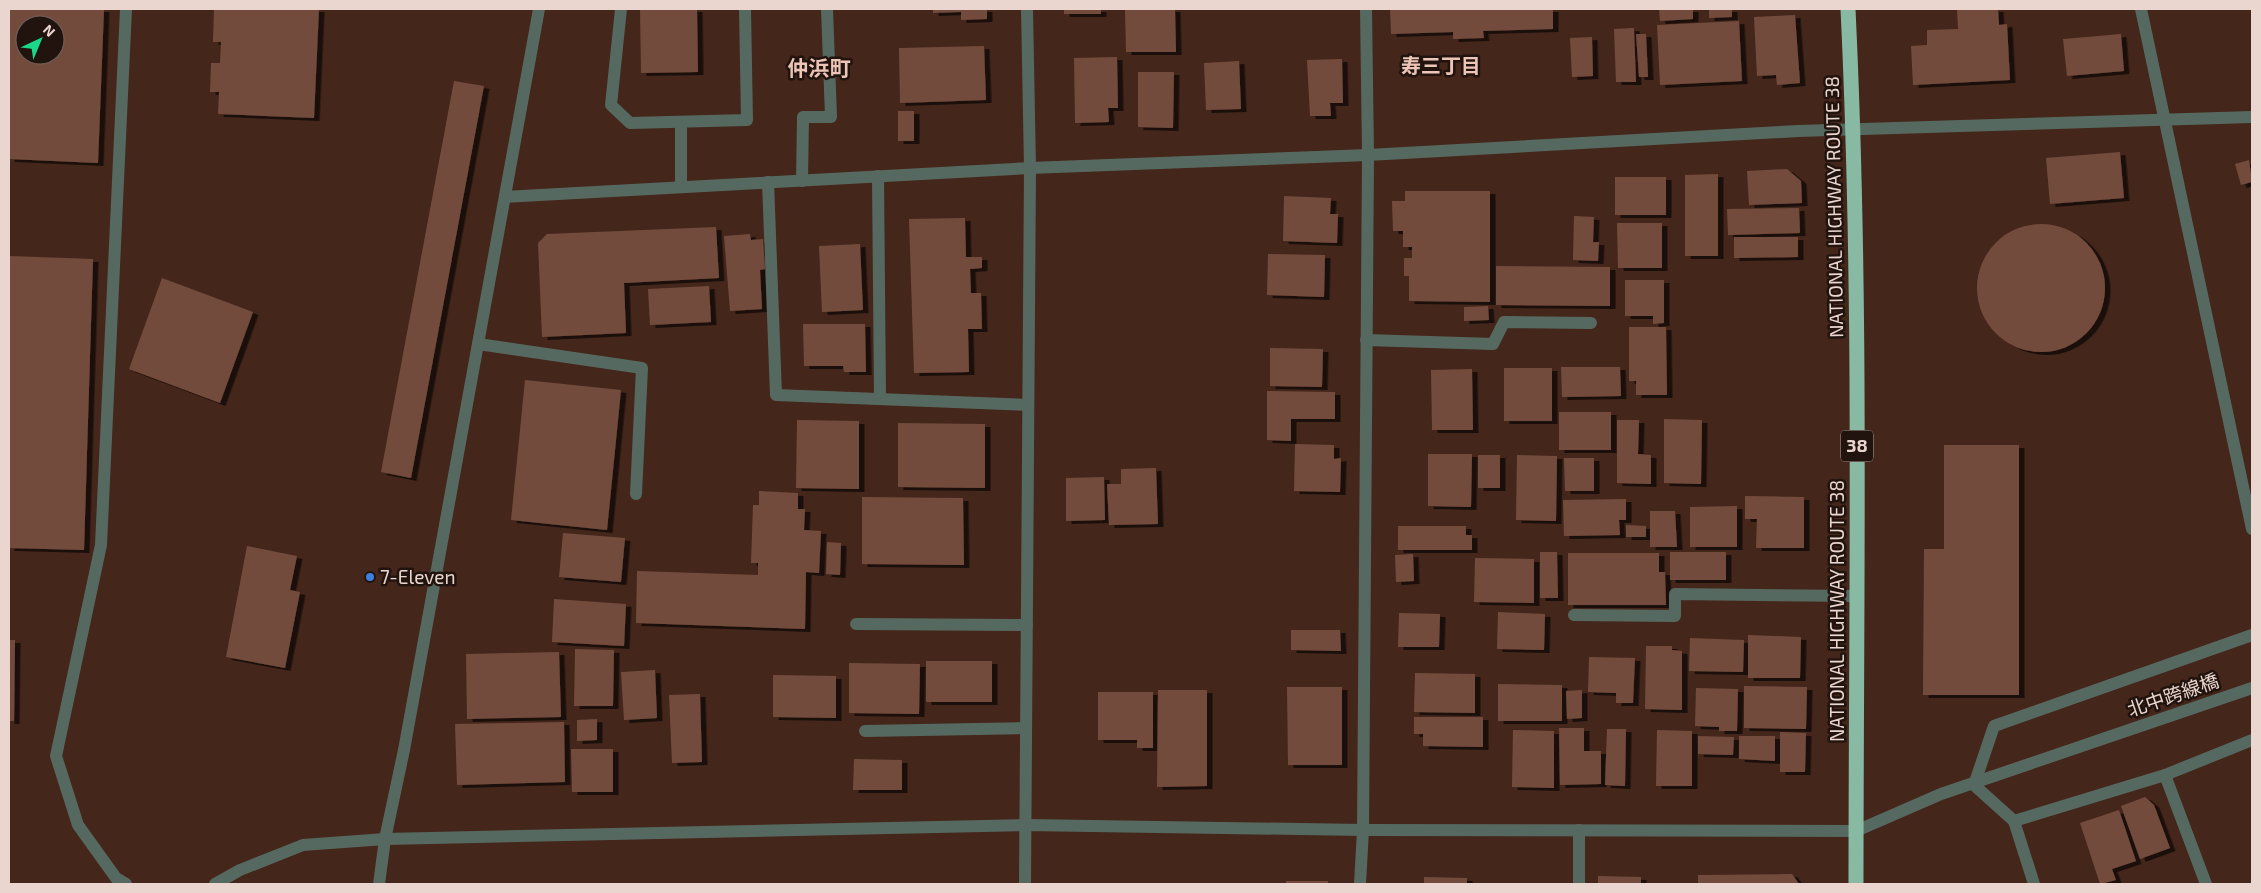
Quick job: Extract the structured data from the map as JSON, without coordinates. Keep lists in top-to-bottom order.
{
  "streets": {
    "highway": ["NATIONAL HIGHWAY ROUTE 38", "38"],
    "street": ["北中跨線橋"]
  },
  "crossings": [
    ["NATIONAL HIGHWAY ROUTE 38", "北中跨線橋"]
  ],
  "districts": ["寿三丁目", "仲浜町"],
  "places": ["7-Eleven"],
  "north": "top right"
}
